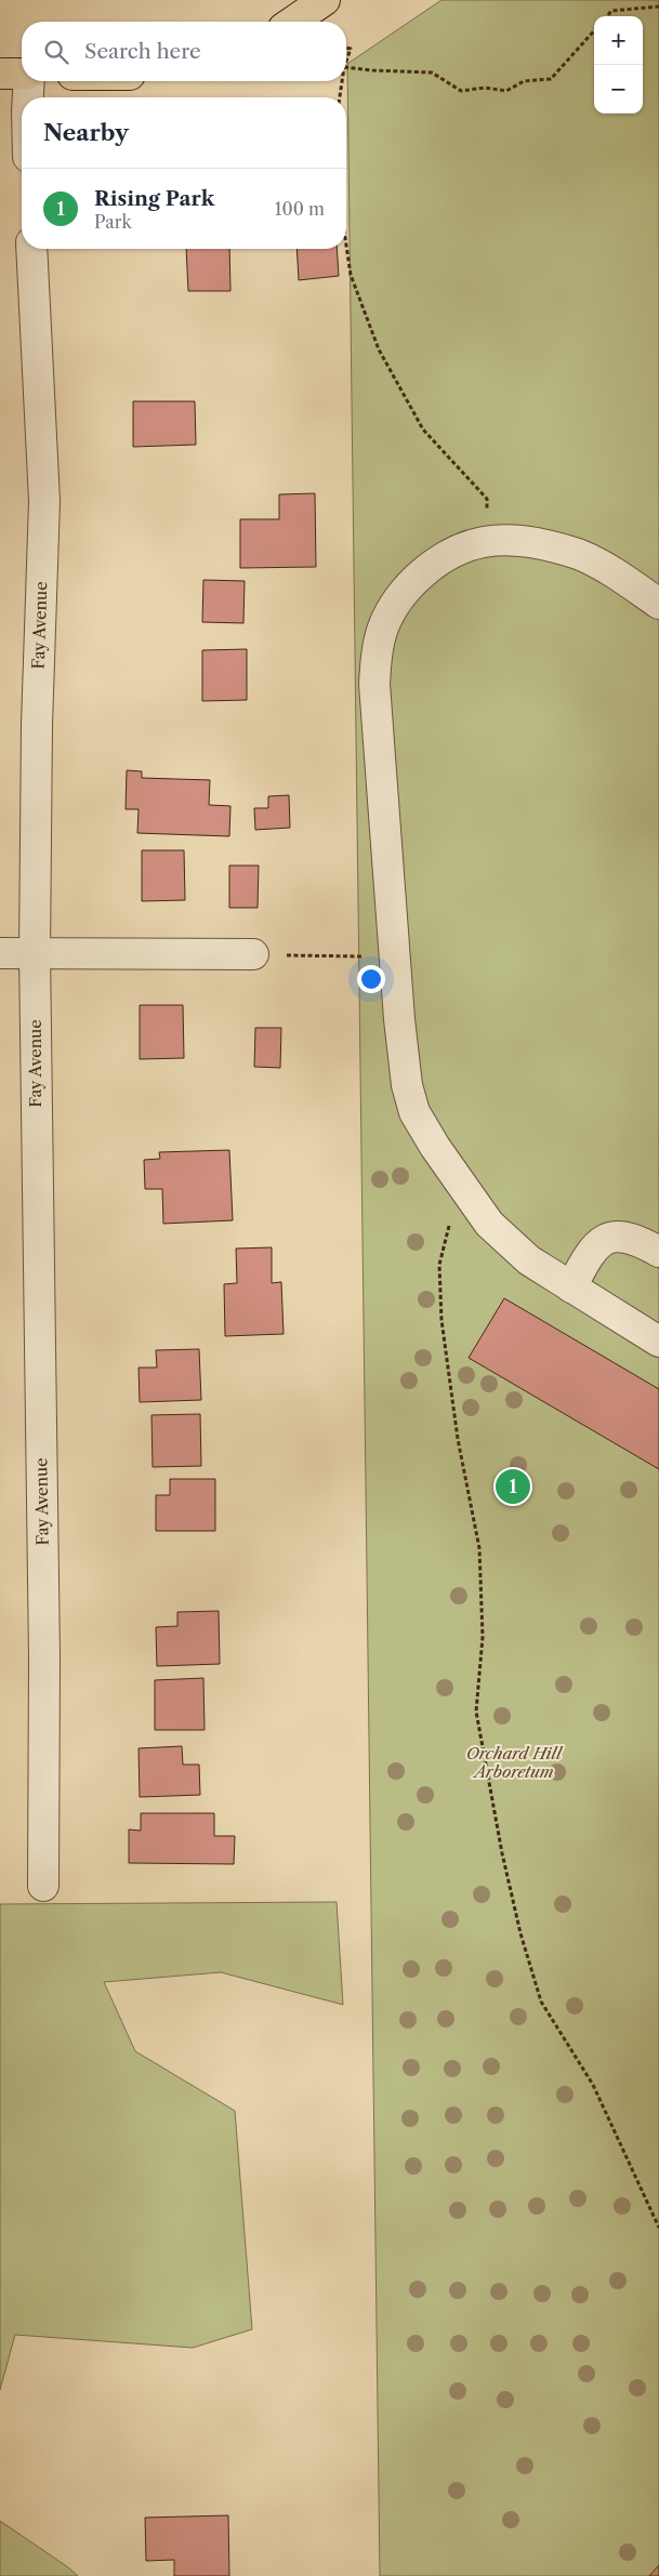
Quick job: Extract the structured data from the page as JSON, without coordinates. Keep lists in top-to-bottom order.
{
  "streets": {
    "street": ["Fay Avenue"]
  },
  "parks": ["Orchard Hill Arboretum"],
  "page": {
    "map_buttons": ["+", "−"],
    "search": "Search here",
    "heading": "Nearby",
    "list": [
      {
        "mark": "1",
        "name": "Rising Park",
        "note": "Park",
        "value": "100 m"
      }
    ],
    "pins": "1"
  }
}
